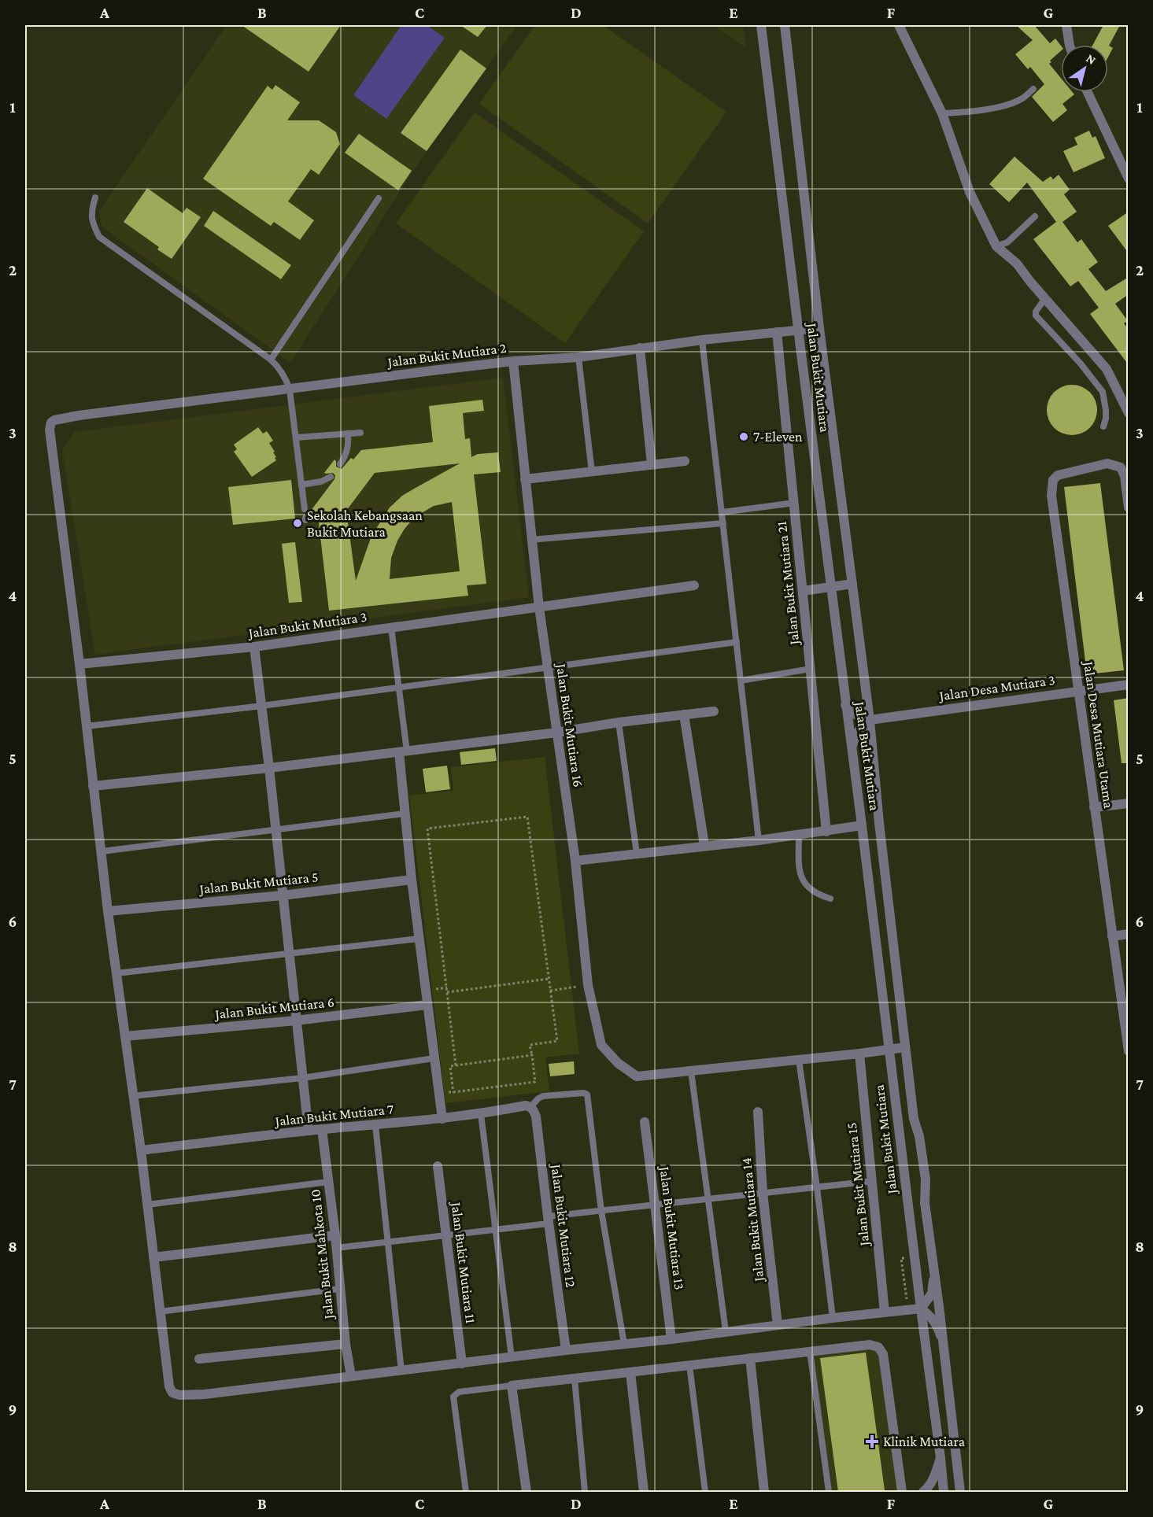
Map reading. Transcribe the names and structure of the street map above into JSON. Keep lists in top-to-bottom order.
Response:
{
  "streets": {
    "street": [
      "Jalan Bukit Mutiara 2",
      "Jalan Bukit Mutiara",
      "Jalan Bukit Mutiara 21",
      "Jalan Bukit Mutiara 3",
      "Jalan Desa Mutiara 3",
      "Jalan Bukit Mutiara 16",
      "Jalan Desa Mutiara Utama",
      "Jalan Bukit Mutiara 5",
      "Jalan Bukit Mutiara 6",
      "Jalan Bukit Mutiara 7",
      "Jalan Bukit Mutiara 15",
      "Jalan Bukit Mutiara 14",
      "Jalan Bukit Mutiara 12",
      "Jalan Bukit Mutiara 13",
      "Jalan Bukit Mahkota 10",
      "Jalan Bukit Mutiara 11"
    ]
  },
  "crossings": [
    ["Jalan Bukit Mutiara 2", "Jalan Bukit Mutiara"],
    ["Jalan Bukit Mutiara 2", "Jalan Bukit Mutiara 21"],
    ["Jalan Bukit Mutiara 2", "Jalan Bukit Mutiara 3"],
    ["Jalan Bukit Mutiara 2", "Jalan Bukit Mutiara 16"],
    ["Jalan Bukit Mutiara", "Jalan Desa Mutiara 3"],
    ["Jalan Bukit Mutiara 3", "Jalan Bukit Mutiara 16"],
    ["Jalan Desa Mutiara 3", "Jalan Desa Mutiara Utama"],
    ["Jalan Bukit Mutiara 7", "Jalan Bukit Mutiara 12"],
    ["Jalan Bukit Mutiara 7", "Jalan Bukit Mahkota 10"]
  ],
  "places": {
    "other": ["7-Eleven", "Sekolah Kebangsaan Bukit Mutiara"],
    "health": ["Klinik Mutiara"]
  },
  "north": "top right",
  "grid": {
    "columns": [
      "A",
      "B",
      "C",
      "D",
      "E",
      "F",
      "G"
    ],
    "rows": [
      "1",
      "2",
      "3",
      "4",
      "5",
      "6",
      "7",
      "8",
      "9"
    ]
  }
}
